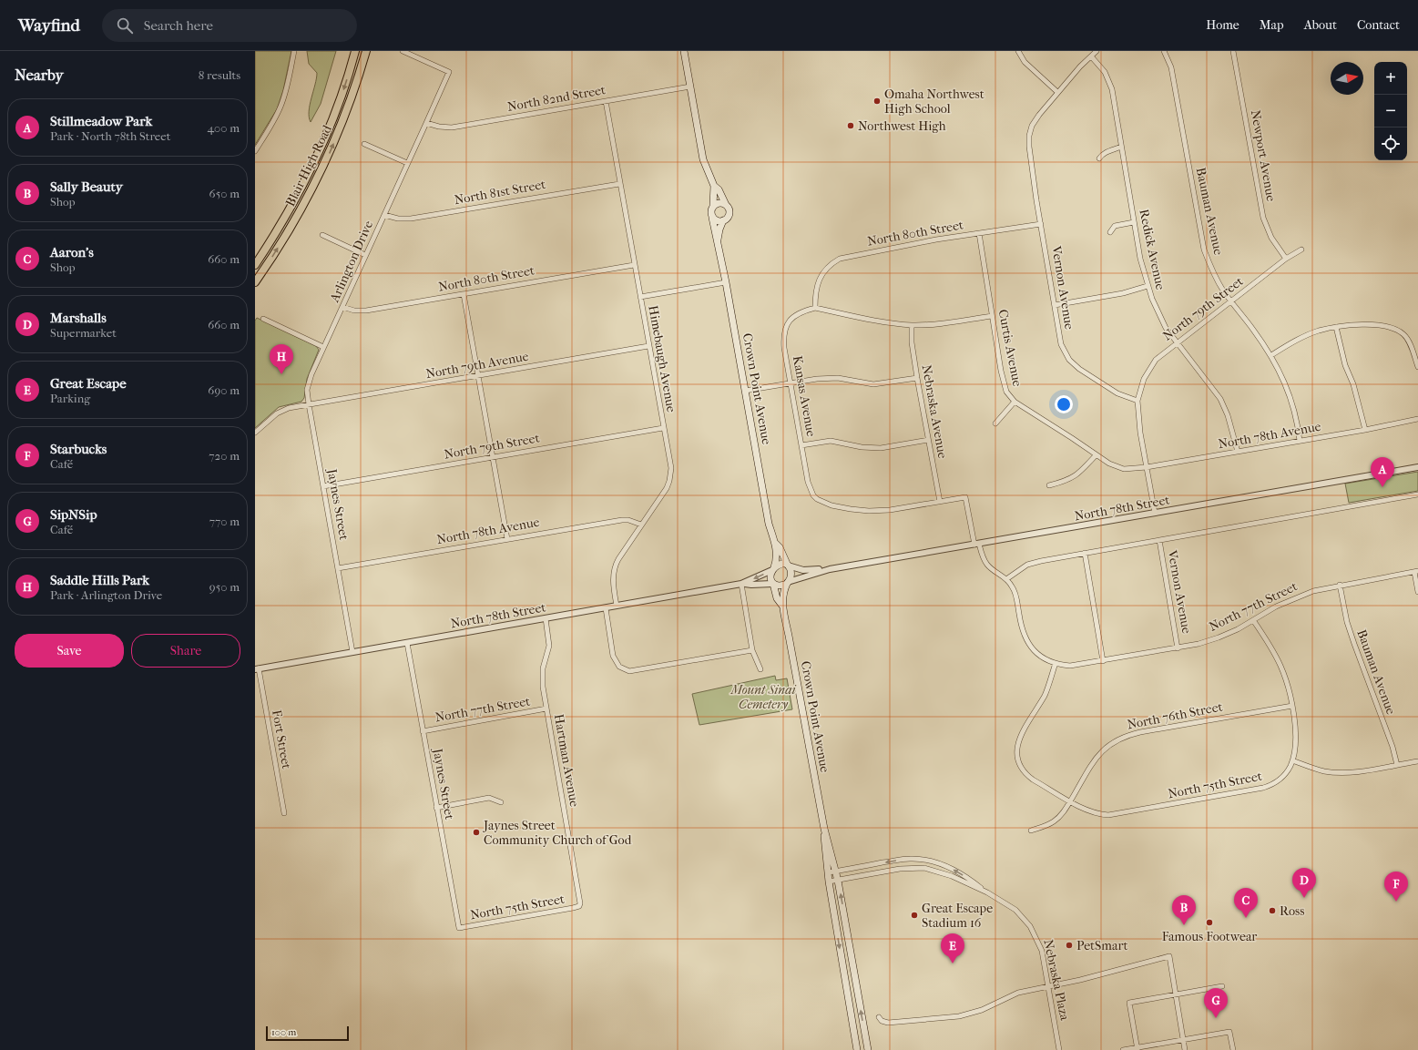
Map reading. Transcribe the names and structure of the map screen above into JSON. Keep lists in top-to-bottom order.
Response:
{
  "streets": {
    "main road": ["Blair High Road", "Crown Point Avenue"],
    "street": [
      "North 82nd Street",
      "Newport Avenue",
      "North 81st Street",
      "Bauman Avenue",
      "North 80th Street",
      "Redick Avenue",
      "Arlington Drive",
      "Vernon Avenue",
      "North 79th Street",
      "Curtis Avenue",
      "Himebaugh Avenue",
      "North 79th Avenue",
      "Kansas Avenue",
      "Nebraska Avenue",
      "North 78th Avenue",
      "Jaynes Street",
      "North 78th Street",
      "North 77th Street",
      "North 76th Street",
      "Fort Street",
      "Hartman Avenue",
      "North 75th Street",
      "Nebraska Plaza"
    ]
  },
  "crossings": [
    ["North 82nd Street", "Arlington Drive"],
    ["North 82nd Street", "Himebaugh Avenue"],
    ["Newport Avenue", "North 79th Street"],
    ["North 81st Street", "Arlington Drive"],
    ["North 81st Street", "Himebaugh Avenue"],
    ["Bauman Avenue", "North 79th Street"],
    ["Bauman Avenue", "North 78th Avenue"],
    ["Bauman Avenue", "North 77th Street"],
    ["North 80th Street", "Arlington Drive"],
    ["North 80th Street", "Vernon Avenue"],
    ["North 80th Street", "Curtis Avenue"],
    ["North 80th Street", "Himebaugh Avenue"],
    ["North 80th Street", "Kansas Avenue"],
    ["Redick Avenue", "North 79th Street"],
    ["Redick Avenue", "North 78th Avenue"],
    ["Arlington Drive", "North 79th Avenue"],
    ["Arlington Drive", "Jaynes Street"],
    ["Vernon Avenue", "North 79th Street"],
    ["Vernon Avenue", "North 77th Street"],
    ["North 79th Street", "Himebaugh Avenue"],
    ["North 79th Street", "Jaynes Street"],
    ["Curtis Avenue", "North 78th Avenue"],
    ["Himebaugh Avenue", "North 79th Avenue"],
    ["Himebaugh Avenue", "North 78th Avenue"],
    ["Himebaugh Avenue", "North 78th Street"],
    ["North 79th Avenue", "Jaynes Street"],
    ["Kansas Avenue", "Nebraska Avenue"],
    ["North 78th Avenue", "Jaynes Street"],
    ["Jaynes Street", "North 78th Street"],
    ["Jaynes Street", "North 77th Street"],
    ["Jaynes Street", "North 75th Street"],
    ["North 78th Street", "Fort Street"],
    ["North 78th Street", "Hartman Avenue"],
    ["North 77th Street", "Hartman Avenue"],
    ["North 76th Street", "North 75th Street"],
    ["Hartman Avenue", "North 75th Street"]
  ],
  "parks": ["Mount Sinai Cemetery"],
  "places": [
    "Omaha Northwest High School",
    "Northwest High",
    "Jaynes Street Community Church of God",
    "Ross",
    "Great Escape Stadium 16",
    "Famous Footwear",
    "PetSmart"
  ],
  "scale_bar": "100 m",
  "north": "right",
  "page": {
    "header": "Wayfind",
    "search": "Search here",
    "nav": [
      "Home",
      "Map",
      "About",
      "Contact"
    ],
    "heading": ["Nearby", "8 results"],
    "map_buttons": ["+", "−"],
    "list": [
      {
        "mark": "A",
        "name": "Stillmeadow Park",
        "note": "Park · North 78th Street",
        "value": "400 m"
      },
      {
        "mark": "B",
        "name": "Sally Beauty",
        "note": "Shop",
        "value": "650 m"
      },
      {
        "mark": "C",
        "name": "Aaron's",
        "note": "Shop",
        "value": "660 m"
      },
      {
        "mark": "D",
        "name": "Marshalls",
        "note": "Supermarket",
        "value": "660 m"
      },
      {
        "mark": "E",
        "name": "Great Escape",
        "note": "Parking",
        "value": "690 m"
      },
      {
        "mark": "F",
        "name": "Starbucks",
        "note": "Café",
        "value": "720 m"
      },
      {
        "mark": "G",
        "name": "SipNSip",
        "note": "Café",
        "value": "770 m"
      },
      {
        "mark": "H",
        "name": "Saddle Hills Park",
        "note": "Park · Arlington Drive",
        "value": "950 m"
      }
    ],
    "pins": [
      "H",
      "A",
      "D",
      "F",
      "C",
      "B",
      "E",
      "G"
    ],
    "buttons": ["Save", "Share"],
    "scale": "100 m"
  }
}
